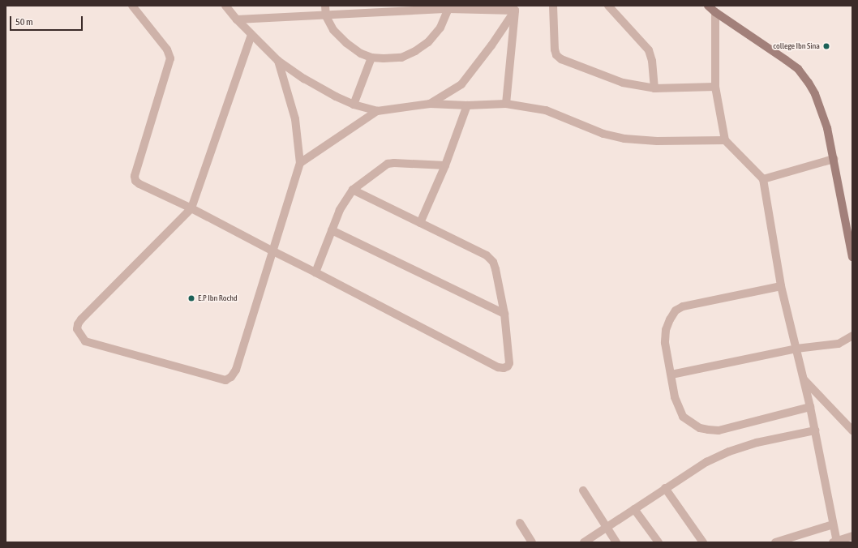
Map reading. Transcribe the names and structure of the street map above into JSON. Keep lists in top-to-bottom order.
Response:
{
  "places": ["college Ibn Sina", "E.P Ibn Rochd"],
  "scale_bar": "50 m"
}
